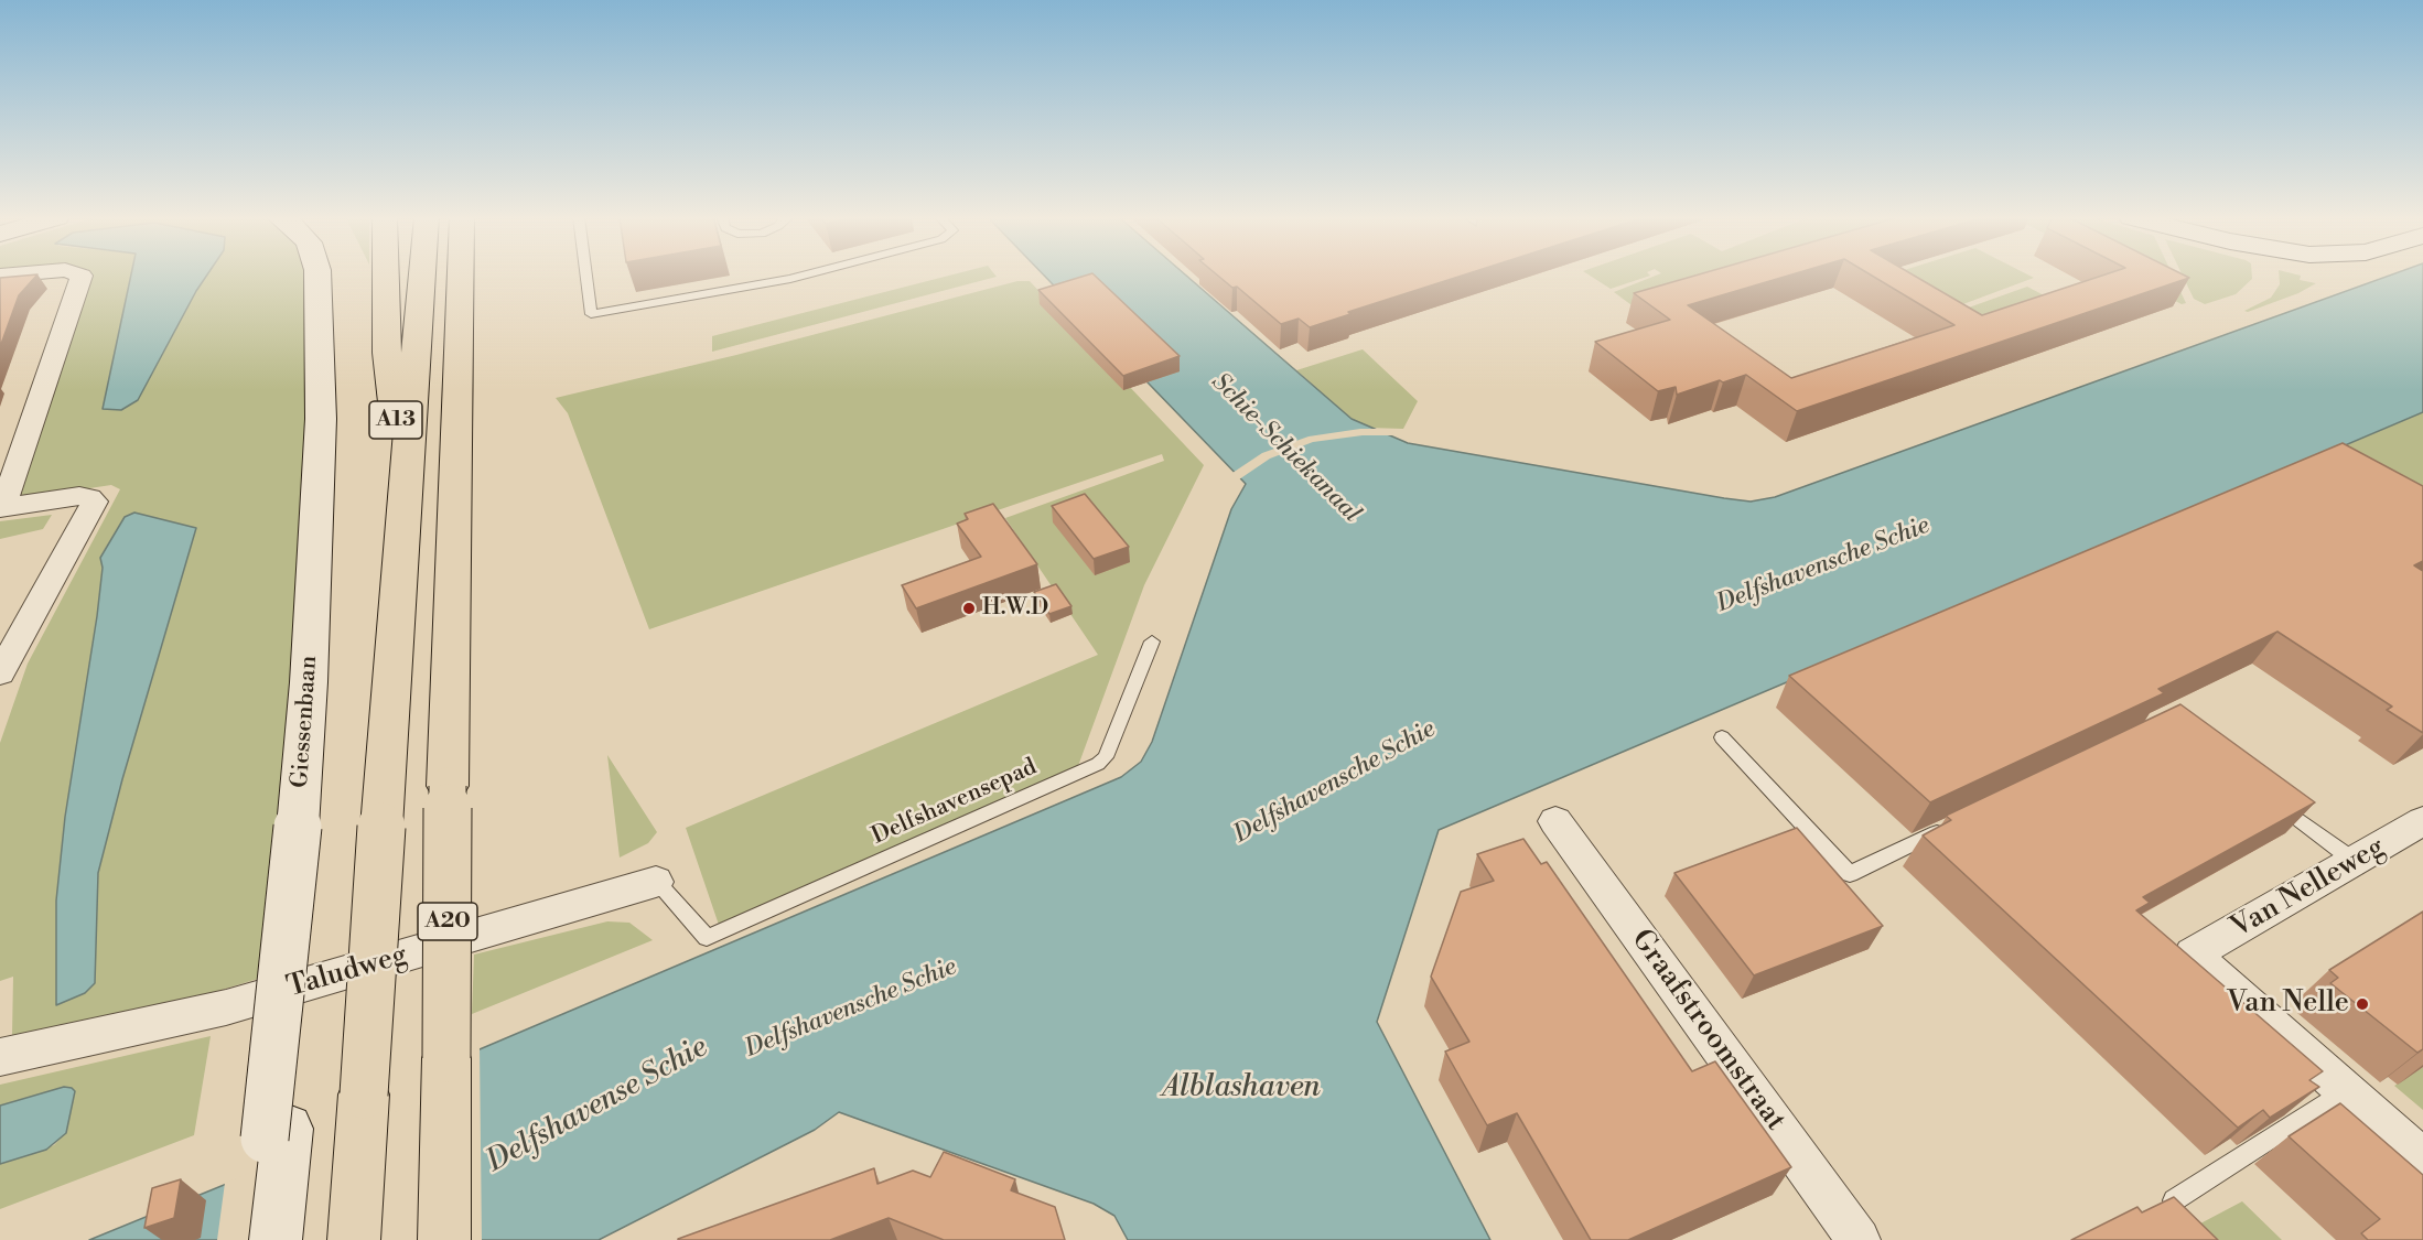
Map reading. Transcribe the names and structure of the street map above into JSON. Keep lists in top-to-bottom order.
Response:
{
  "streets": {
    "highway": ["A13", "A20"],
    "street": [
      "Giessenbaan",
      "Van Nelleweg",
      "Taludweg",
      "Graafstroomstraat"
    ],
    "lane": ["Delfshavensepad"]
  },
  "crossings": [
    ["Delfshavensepad", "Taludweg"]
  ],
  "water": [
    "Schie-Schiekanaal",
    "Delfshavensche Schie",
    "Alblashaven",
    "Delfshavense Schie"
  ],
  "places": ["H.W.D", "Van Nelle"]
}
